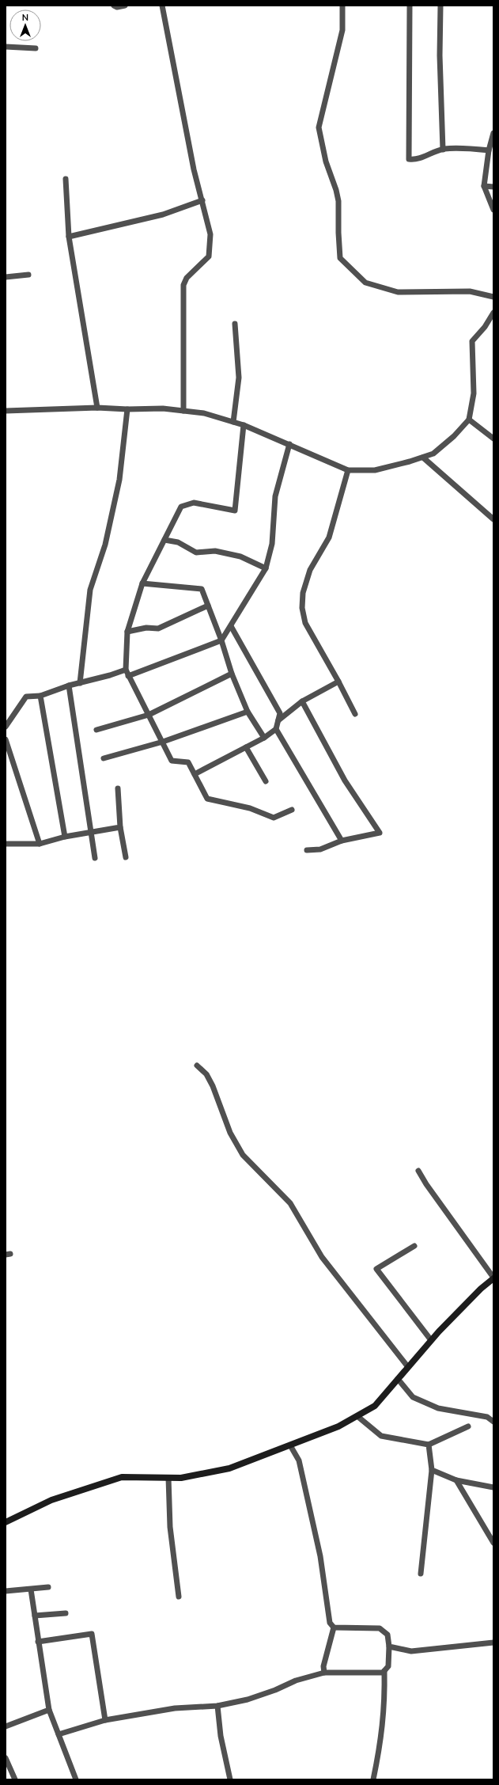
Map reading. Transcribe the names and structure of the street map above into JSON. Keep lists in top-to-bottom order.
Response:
{
  "north": "top"
}
